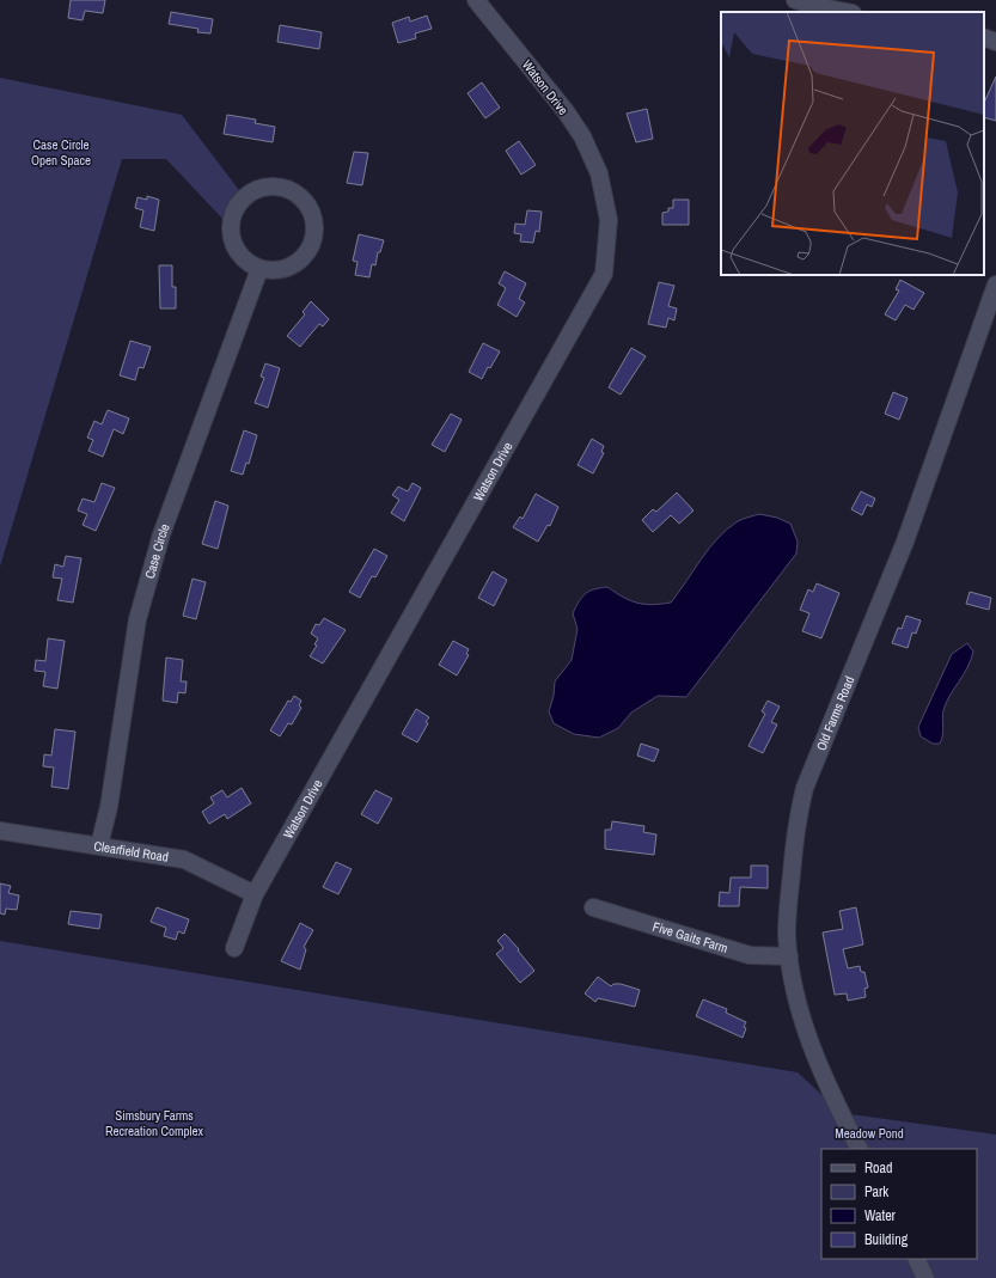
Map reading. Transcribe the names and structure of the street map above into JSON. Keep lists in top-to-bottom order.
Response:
{
  "streets": {
    "street": [
      "Watson Drive",
      "Case Circle",
      "Old Farms Road",
      "Clearfield Road",
      "Five Gaits Farm"
    ]
  },
  "crossings": [
    ["Watson Drive", "Clearfield Road"],
    ["Case Circle", "Clearfield Road"],
    ["Old Farms Road", "Five Gaits Farm"]
  ],
  "parks": ["Case Circle Open Space", "Simsbury Farms Recreation Complex", "Meadow Pond"],
  "legend": [
    "Road",
    "Park",
    "Water",
    "Building"
  ]
}
